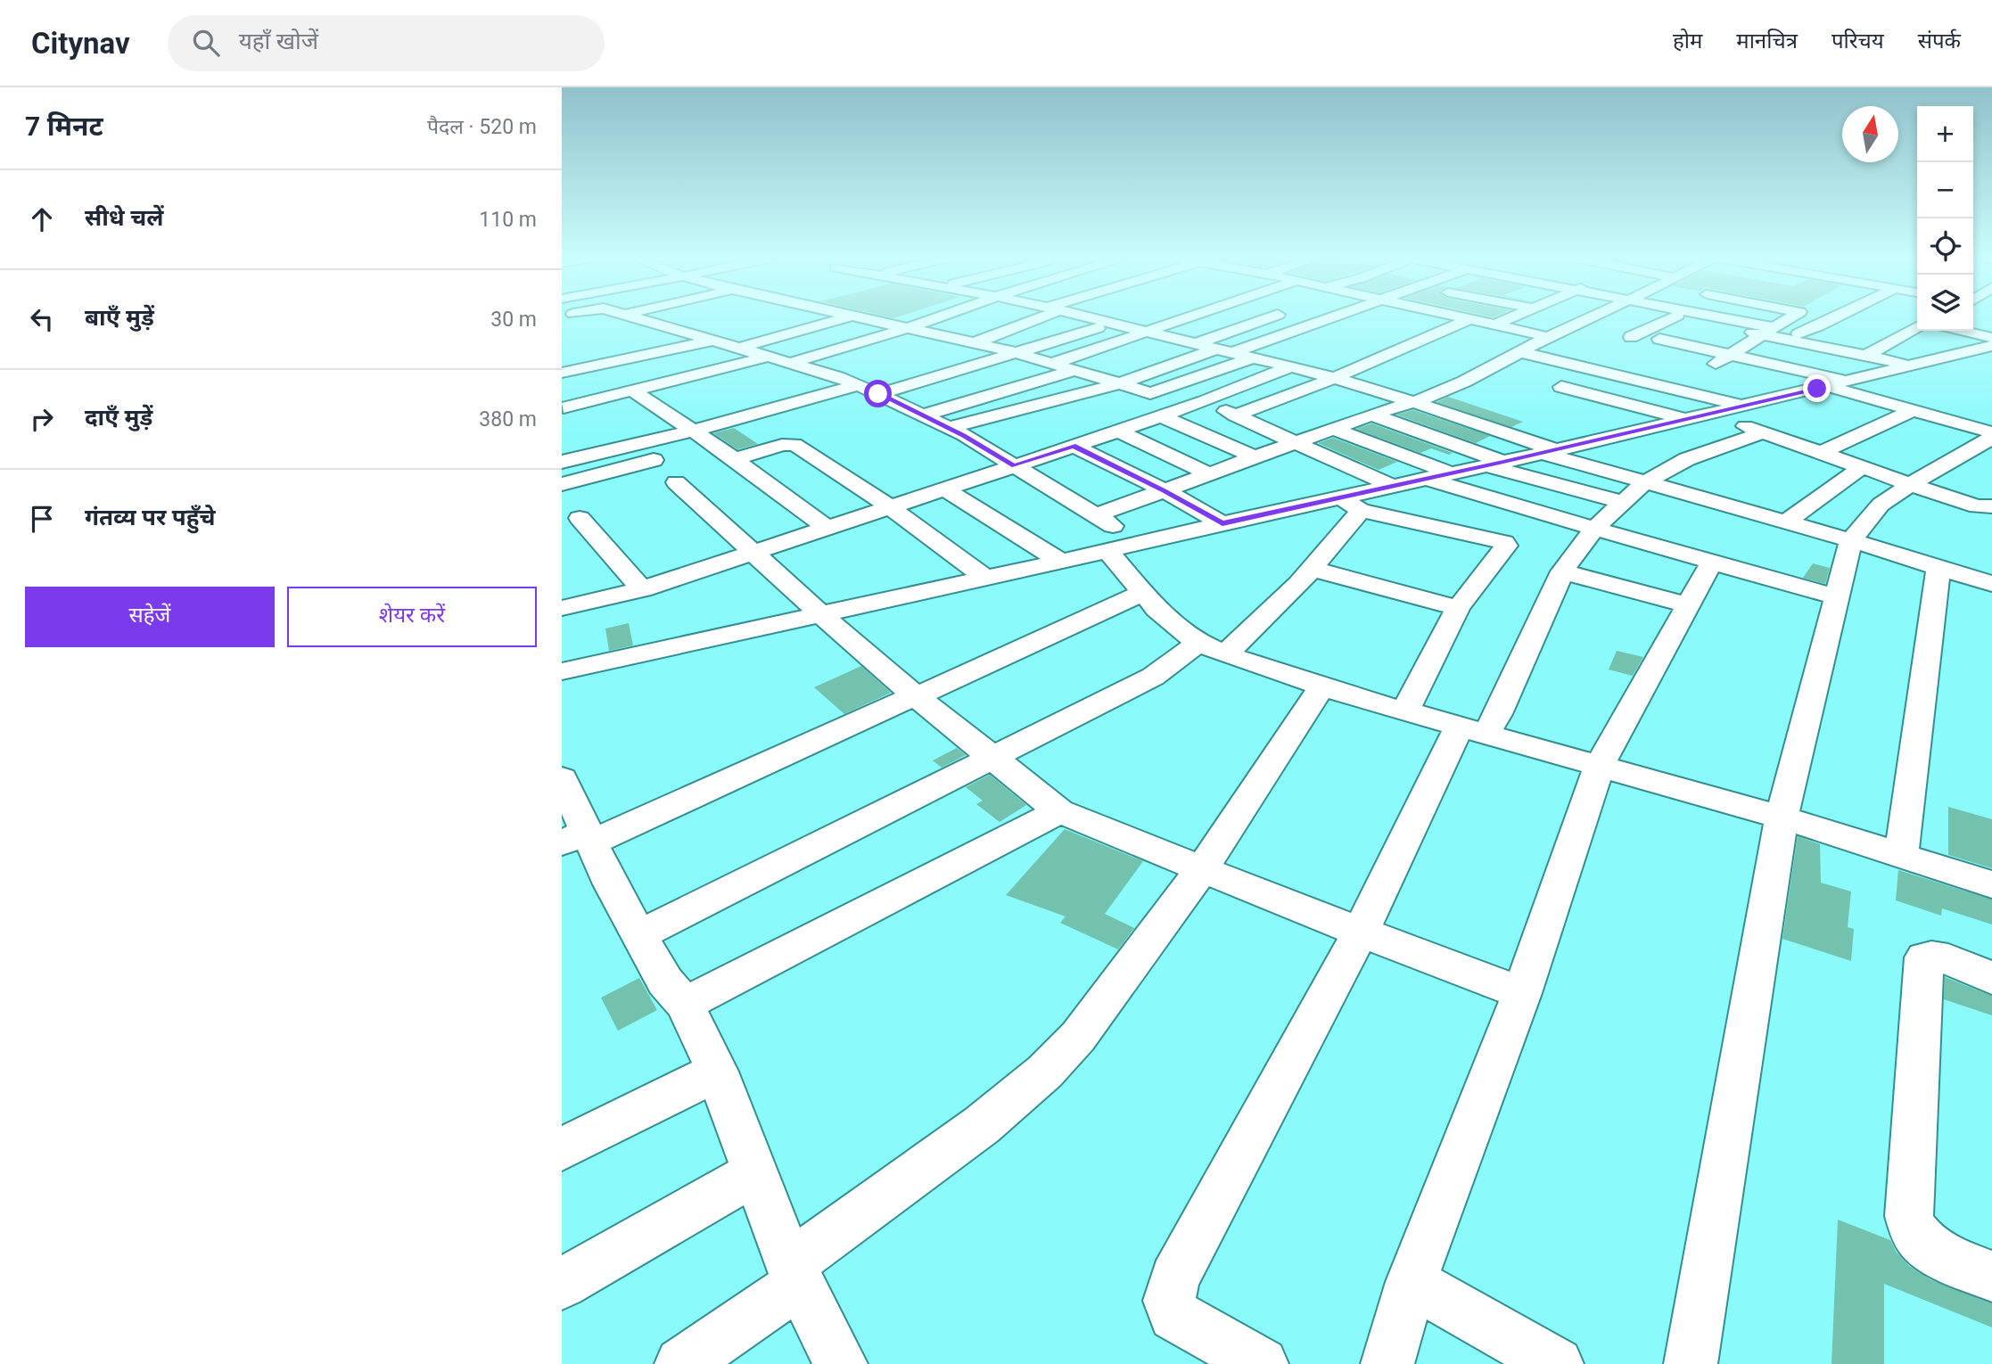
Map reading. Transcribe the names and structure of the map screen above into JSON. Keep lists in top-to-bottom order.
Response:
{
  "north": "top",
  "page": {
    "header": "Citynav",
    "search": "यहाँ खोजें",
    "nav": [
      "होम",
      "मानचित्र",
      "परिचय",
      "संपर्क"
    ],
    "heading": ["7 मिनट", "पैदल · 520 m"],
    "map_buttons": ["+", "−"],
    "list": [
      ["सीधे चलें", "110 m"],
      ["बाएँ मुड़ें", "30 m"],
      ["दाएँ मुड़ें", "380 m"],
      "गंतव्य पर पहुँचे"
    ],
    "buttons": ["सहेजें", "शेयर करें"]
  }
}
